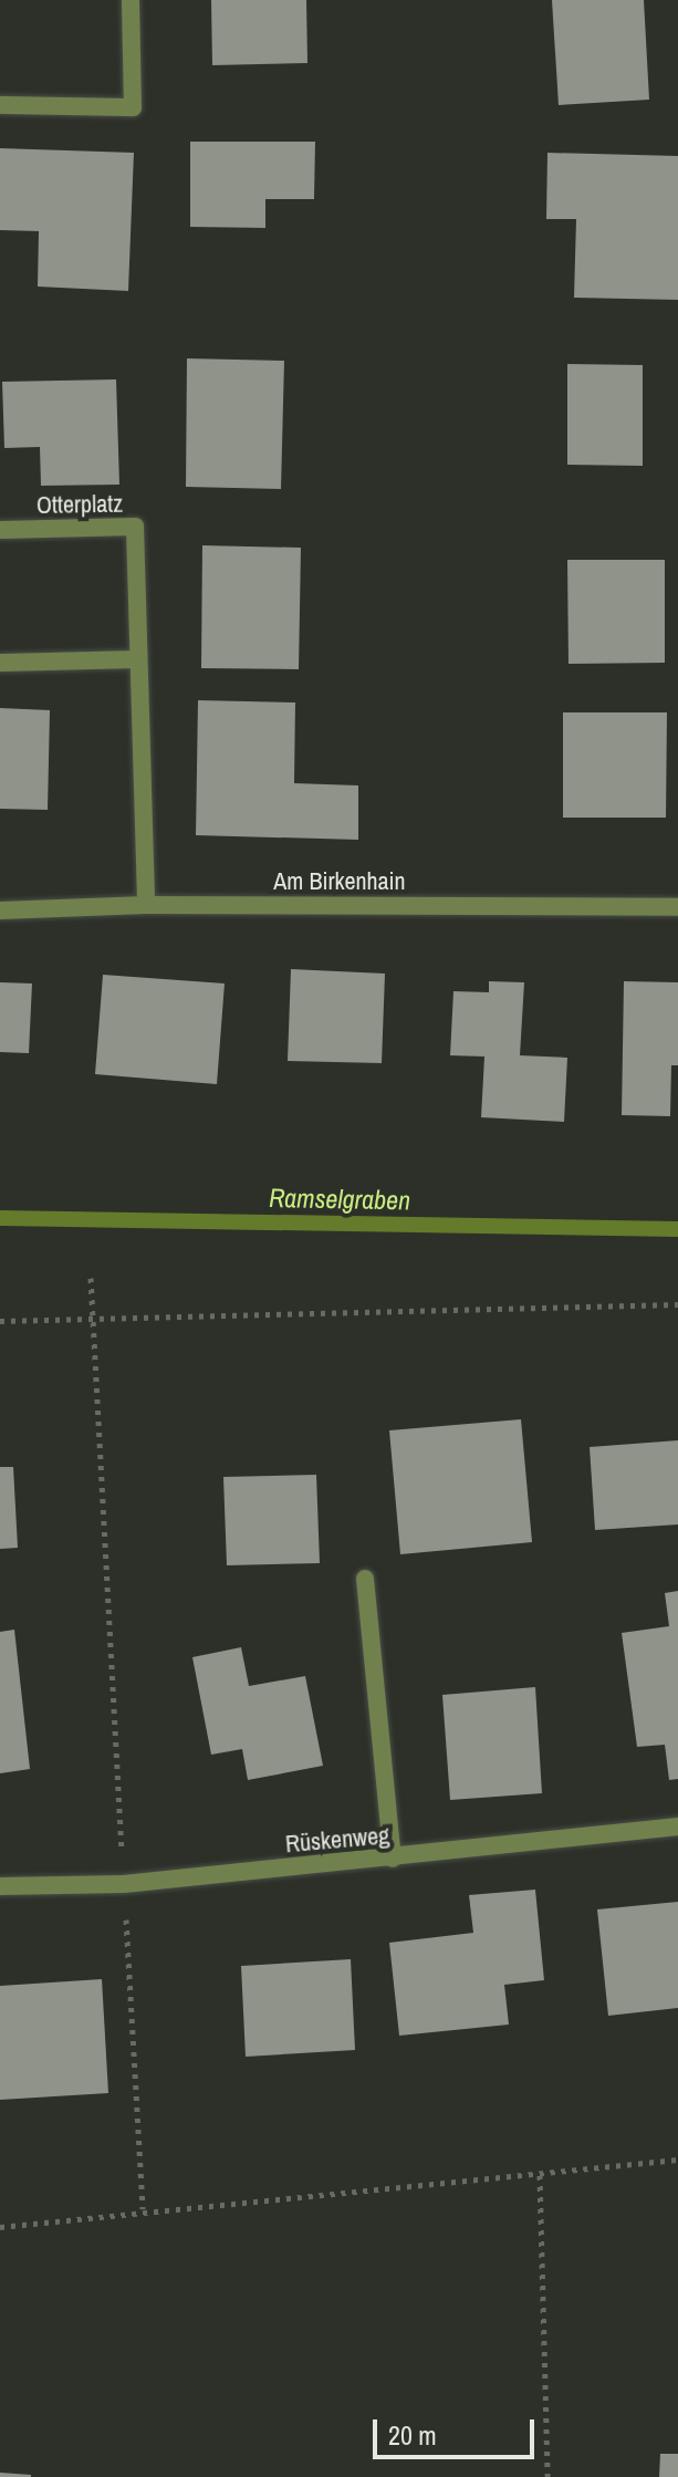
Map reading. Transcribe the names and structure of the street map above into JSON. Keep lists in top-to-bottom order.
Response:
{
  "streets": {
    "street": ["Otterplatz", "Am Birkenhain", "Rüskenweg"]
  },
  "crossings": [
    ["Otterplatz", "Am Birkenhain"]
  ],
  "water": ["Ramselgraben"],
  "scale_bar": "20 m"
}
